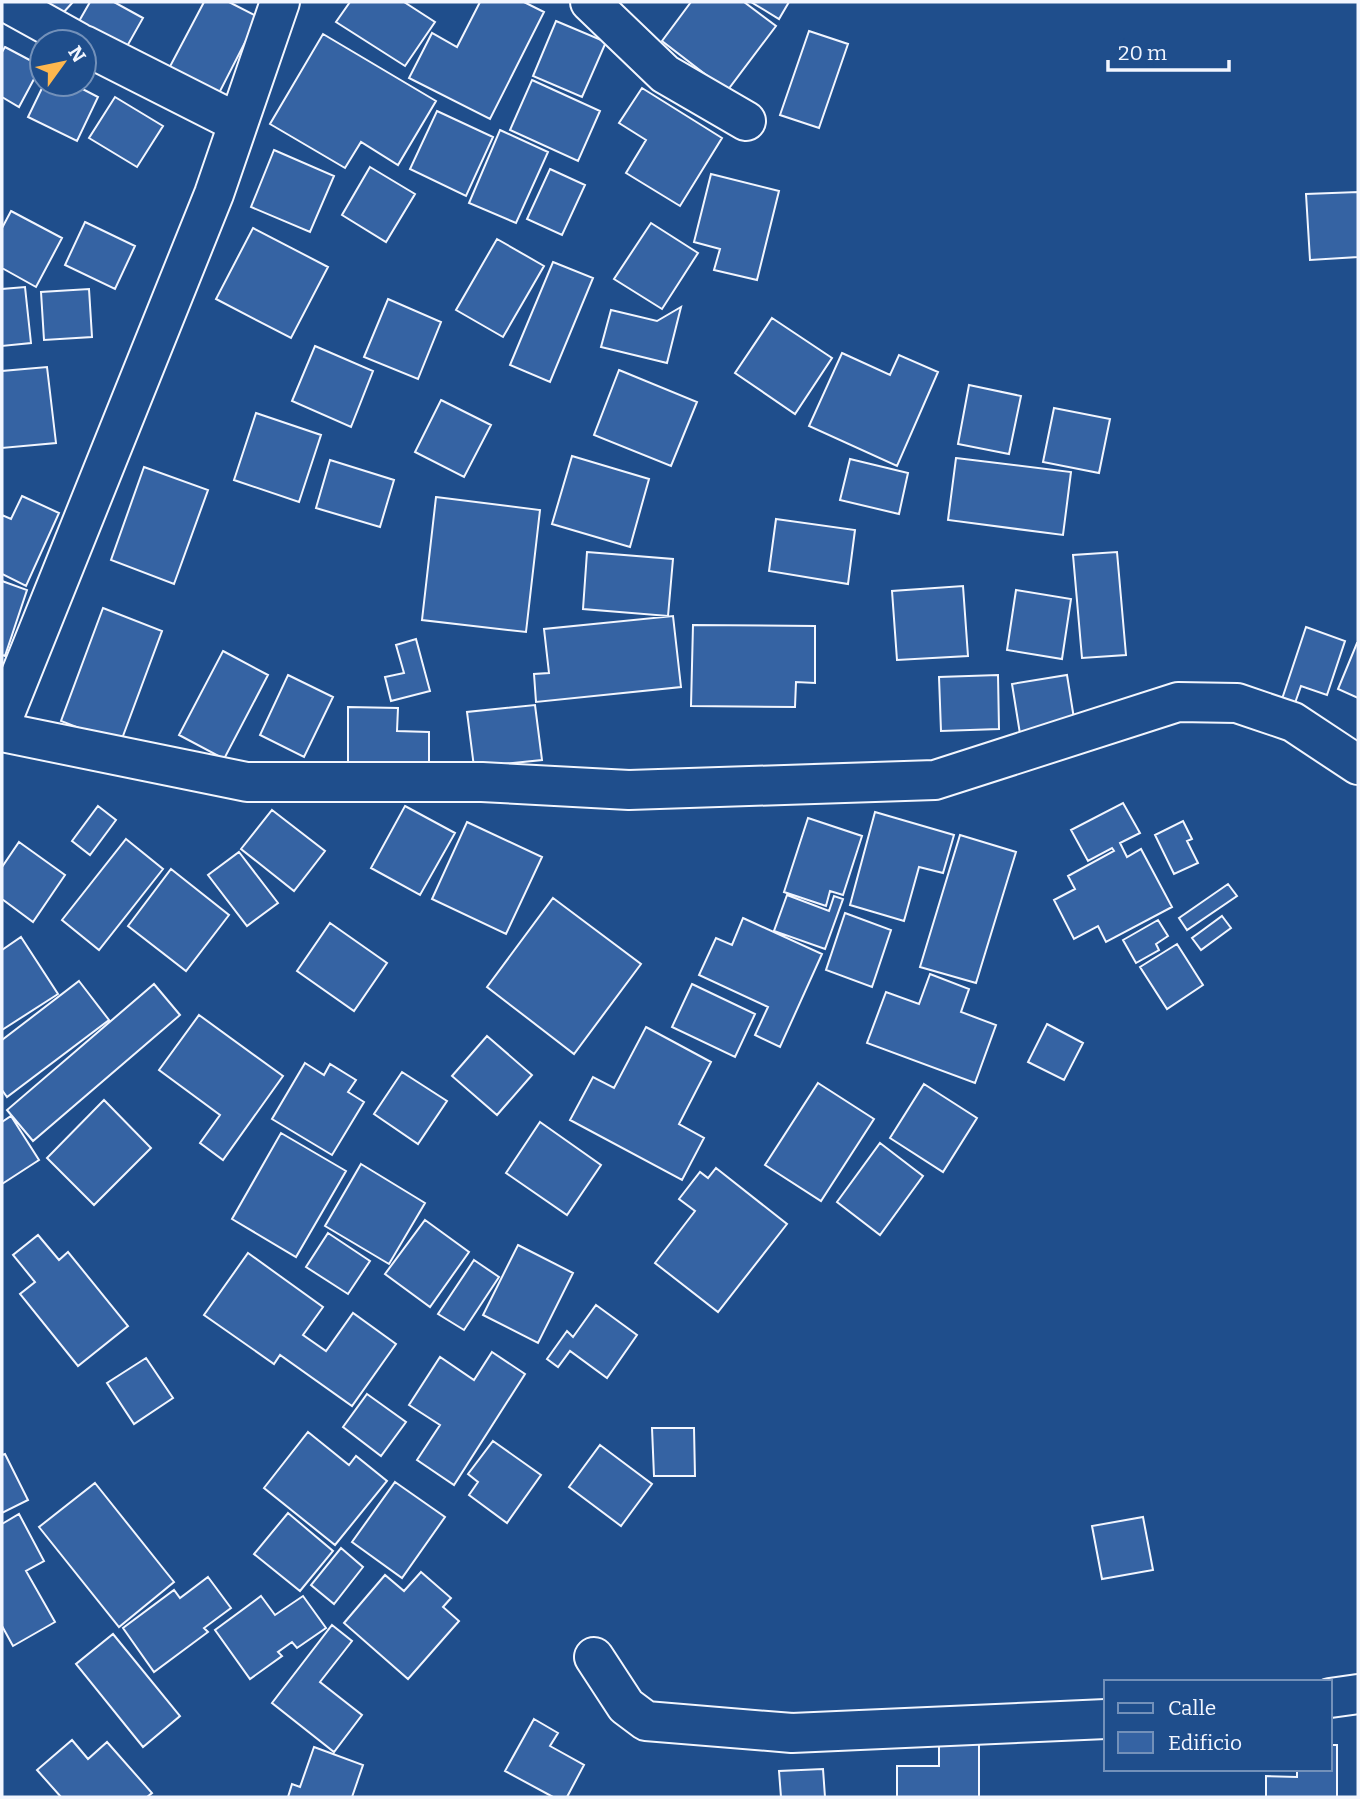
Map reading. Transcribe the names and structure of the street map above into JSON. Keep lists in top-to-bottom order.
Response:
{
  "legend": ["Calle", "Edificio"],
  "scale_bar": "20 m",
  "north": "top right"
}
